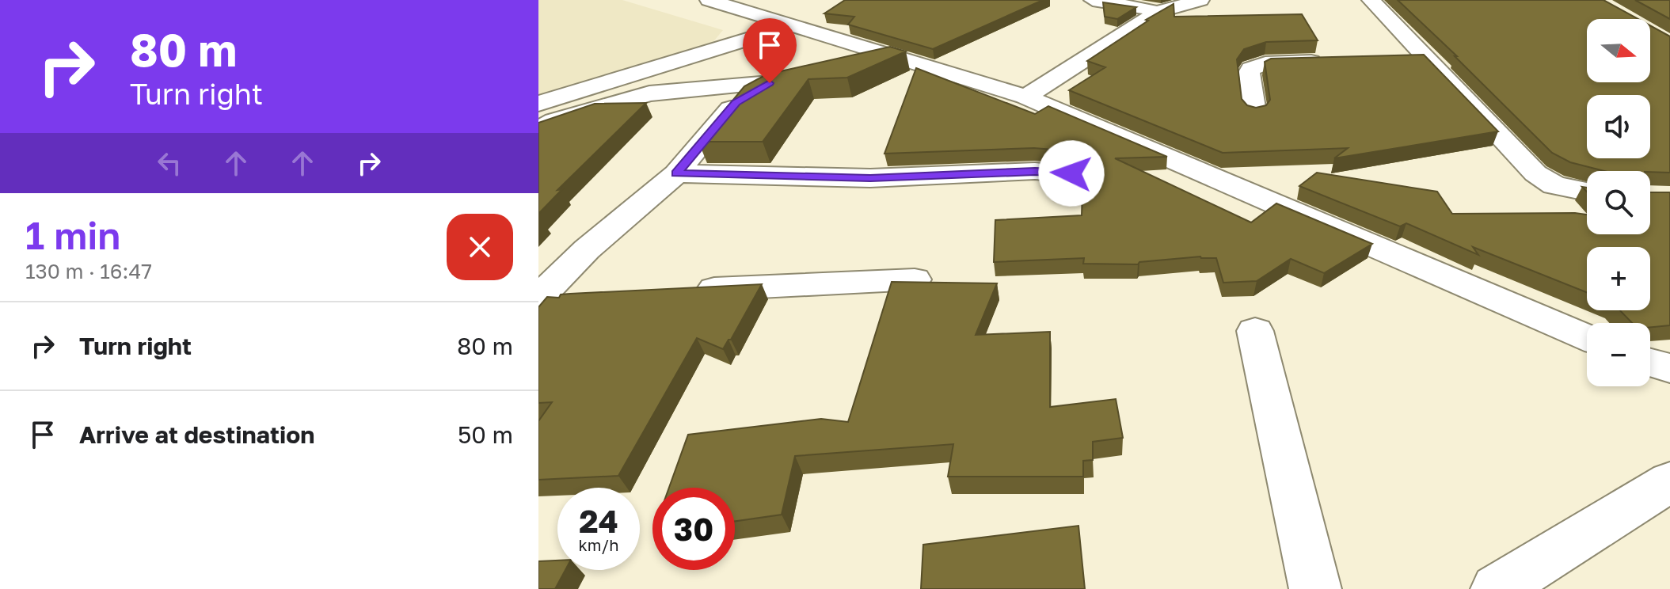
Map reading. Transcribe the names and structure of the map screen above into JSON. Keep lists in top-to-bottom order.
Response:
{
  "north": "right",
  "page": {
    "turn": ["80 m", "Turn right"],
    "map_buttons": ["+", "−"],
    "heading": ["1 min", "130 m · 16:47"],
    "list": [
      {
        "name": "Turn right",
        "value": "80 m"
      },
      {
        "name": "Arrive at destination",
        "value": "50 m"
      }
    ],
    "speed": "24 km/h",
    "limit": "30"
  }
}
